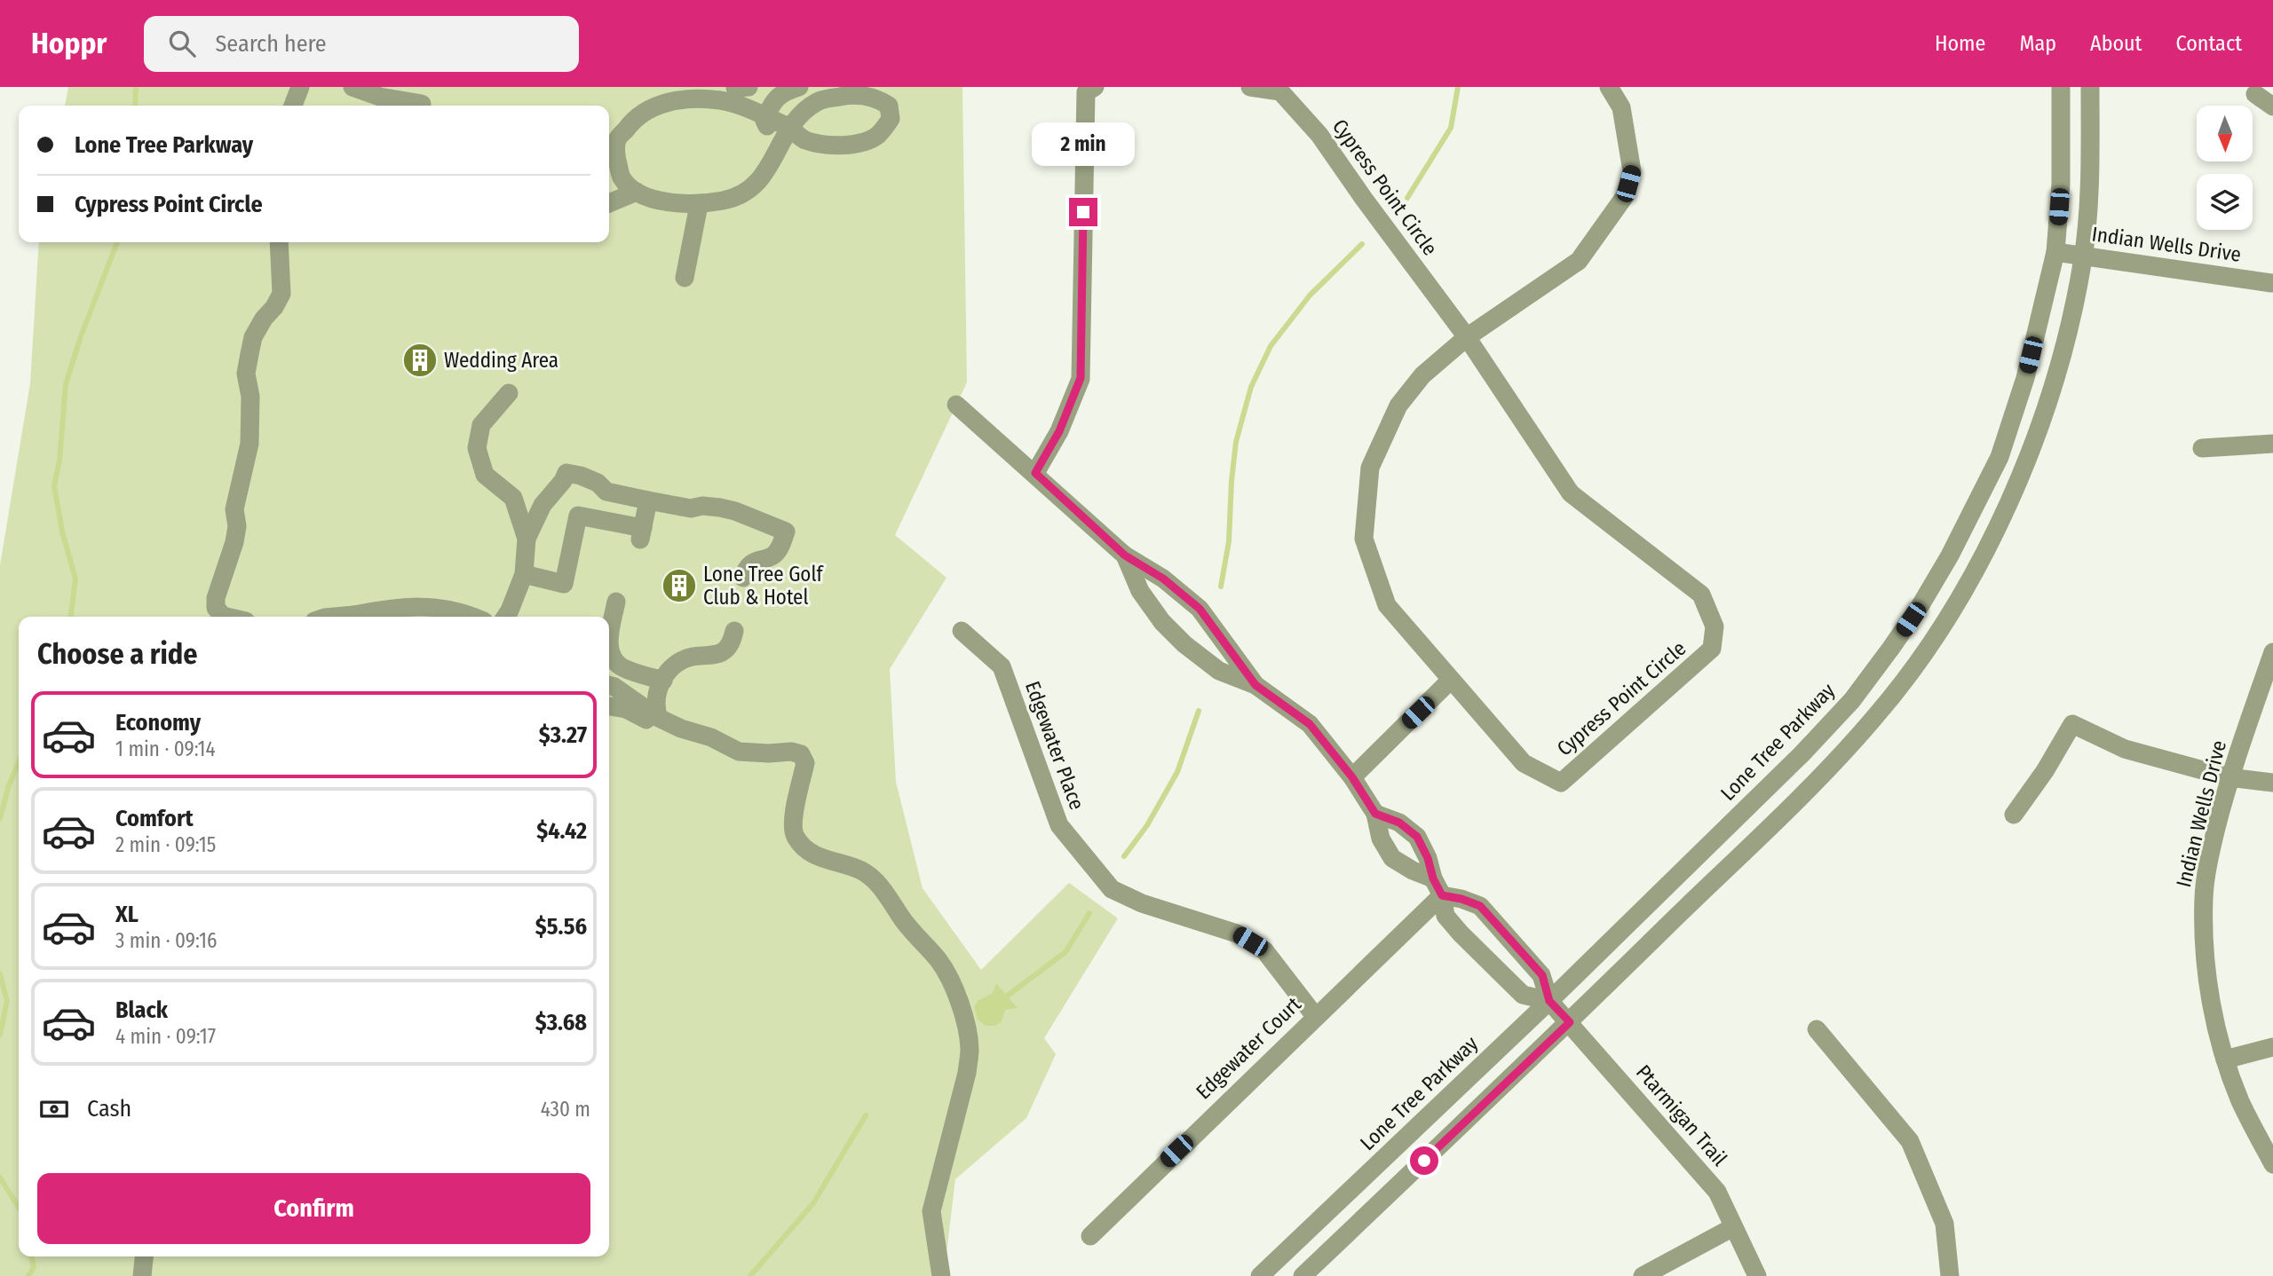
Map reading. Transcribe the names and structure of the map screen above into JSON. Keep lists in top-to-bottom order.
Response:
{
  "streets": {
    "street": [
      "Cypress Point Circle",
      "Indian Wells Drive",
      "Lone Tree Parkway",
      "Edgewater Place",
      "Edgewater Court",
      "Ptarmigan Trail"
    ]
  },
  "crossings": [
    ["Indian Wells Drive", "Lone Tree Parkway"],
    ["Lone Tree Parkway", "Ptarmigan Trail"],
    ["Edgewater Place", "Edgewater Court"]
  ],
  "places": {
    "building": ["Wedding Area", "Lone Tree Golf Club & Hotel"]
  },
  "north": "bottom",
  "page": {
    "header": "Hoppr",
    "search": "Search here",
    "nav": [
      "Home",
      "Map",
      "About",
      "Contact"
    ],
    "banner": ["Lone Tree Parkway", "Cypress Point Circle"],
    "bubble": "2 min",
    "heading": "Choose a ride",
    "list": [
      {
        "name": "Economy",
        "note": "1 min · 09:14",
        "value": "$3.27"
      },
      {
        "name": "Comfort",
        "note": "2 min · 09:15",
        "value": "$4.42"
      },
      {
        "name": "XL",
        "note": "3 min · 09:16",
        "value": "$5.56"
      },
      {
        "name": "Black",
        "note": "4 min · 09:17",
        "value": "$3.68"
      }
    ],
    "pay": ["Cash", "430 m"],
    "buttons": "Confirm"
  }
}
